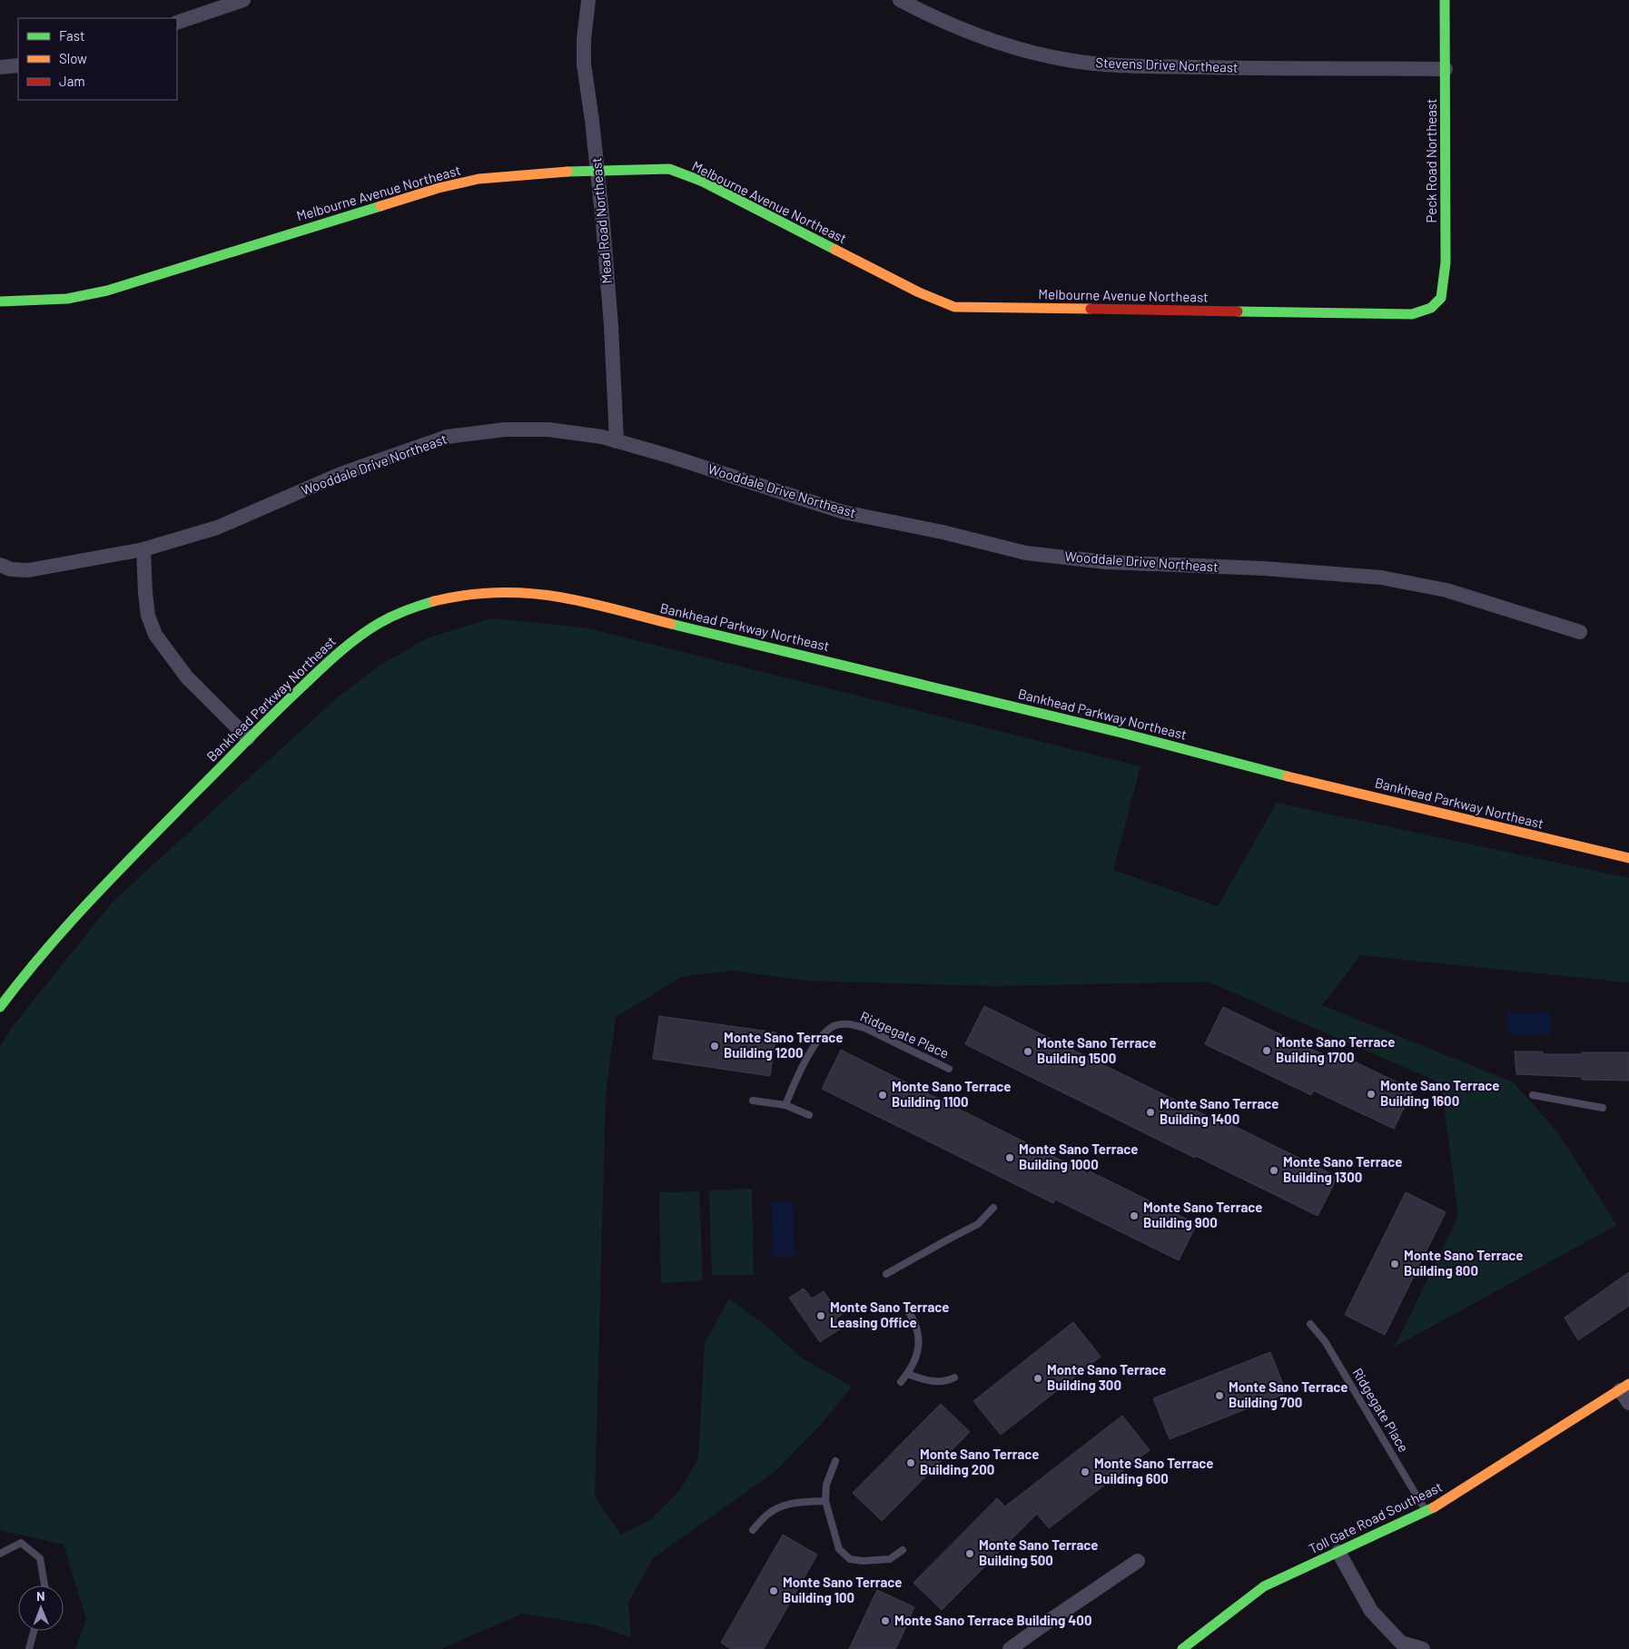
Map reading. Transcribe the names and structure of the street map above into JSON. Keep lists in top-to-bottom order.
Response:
{
  "streets": {
    "street": [
      "Stevens Drive Northeast",
      "Peck Road Northeast",
      "Melbourne Avenue Northeast",
      "Mead Road Northeast",
      "Wooddale Drive Northeast",
      "Bankhead Parkway Northeast",
      "Toll Gate Road Southeast"
    ],
    "lane": ["Ridgegate Place"]
  },
  "crossings": [
    ["Stevens Drive Northeast", "Peck Road Northeast"],
    ["Peck Road Northeast", "Melbourne Avenue Northeast"],
    ["Melbourne Avenue Northeast", "Mead Road Northeast"],
    ["Mead Road Northeast", "Wooddale Drive Northeast"],
    ["Ridgegate Place", "Toll Gate Road Southeast"]
  ],
  "places": [
    "Monte Sano Terrace Building 1200",
    "Monte Sano Terrace Building 1700",
    "Monte Sano Terrace Building 1500",
    "Monte Sano Terrace Building 1600",
    "Monte Sano Terrace Building 1100",
    "Monte Sano Terrace Building 1400",
    "Monte Sano Terrace Building 1000",
    "Monte Sano Terrace Building 1300",
    "Monte Sano Terrace Building 900",
    "Monte Sano Terrace Building 800",
    "Monte Sano Terrace Leasing Office",
    "Monte Sano Terrace Building 300",
    "Monte Sano Terrace Building 700",
    "Monte Sano Terrace Building 200",
    "Monte Sano Terrace Building 600",
    "Monte Sano Terrace Building 500",
    "Monte Sano Terrace Building 100",
    "Monte Sano Terrace Building 400"
  ],
  "legend": ["Fast", "Slow", "Jam"],
  "north": "top"
}
